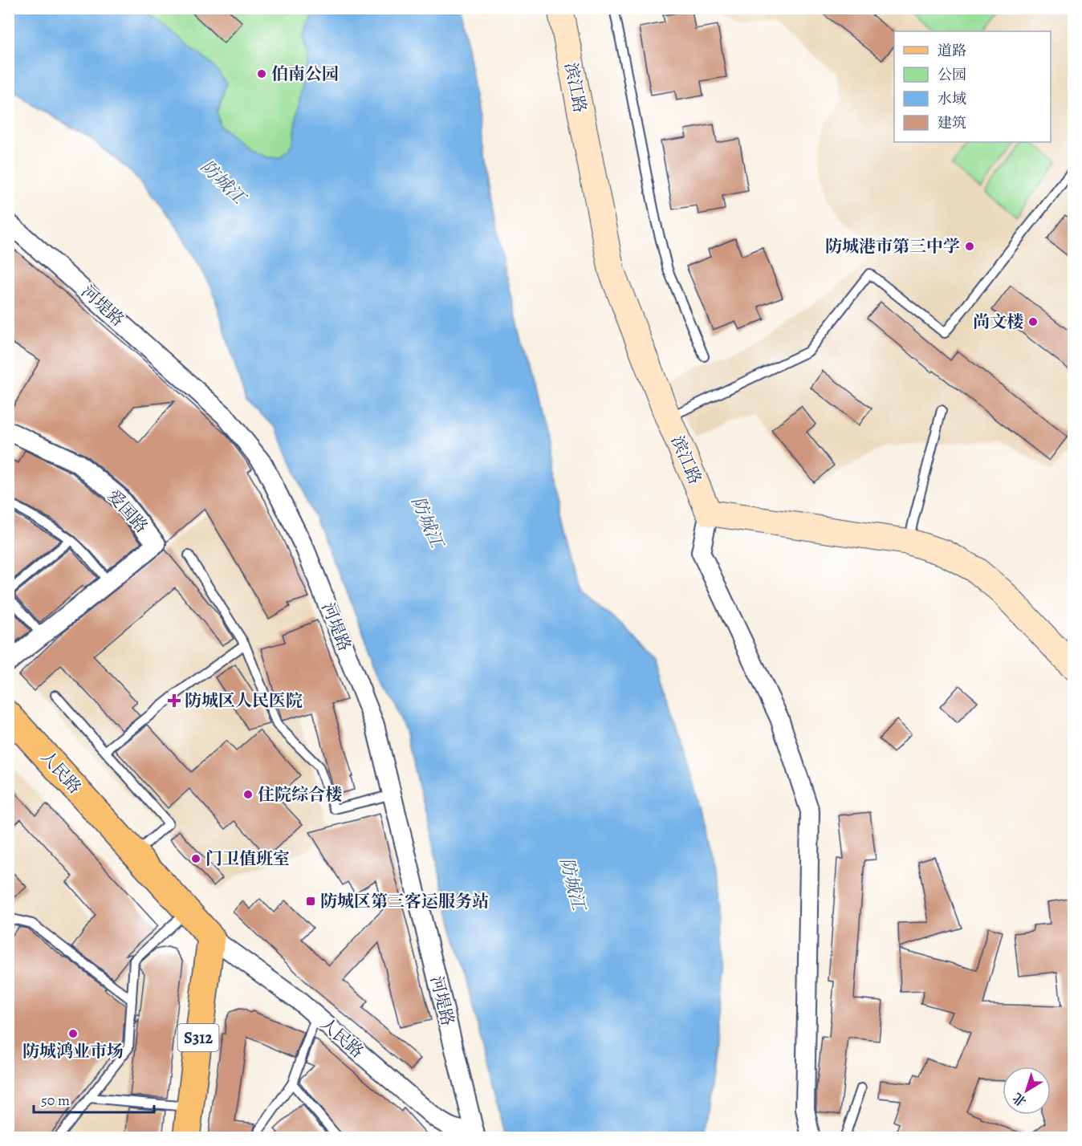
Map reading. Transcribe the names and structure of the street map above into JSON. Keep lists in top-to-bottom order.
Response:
{
  "streets": {
    "main road": ["人民路", "S312"],
    "street": ["滨江路", "河堤路", "爱国路"]
  },
  "crossings": [
    ["河堤路", "人民路"],
    ["人民路", "S312"]
  ],
  "water": ["防城江"],
  "places": {
    "other": [
      "伯南公园",
      "防城港市第三中学",
      "尚文楼",
      "住院综合楼",
      "门卫值班室",
      "防城鸿业市场"
    ],
    "health": ["防城区人民医院"],
    "transit": ["防城区第三客运服务站"]
  },
  "legend": [
    "道路",
    "公园",
    "水域",
    "建筑"
  ],
  "scale_bar": "50 m",
  "north": "bottom left"
}
